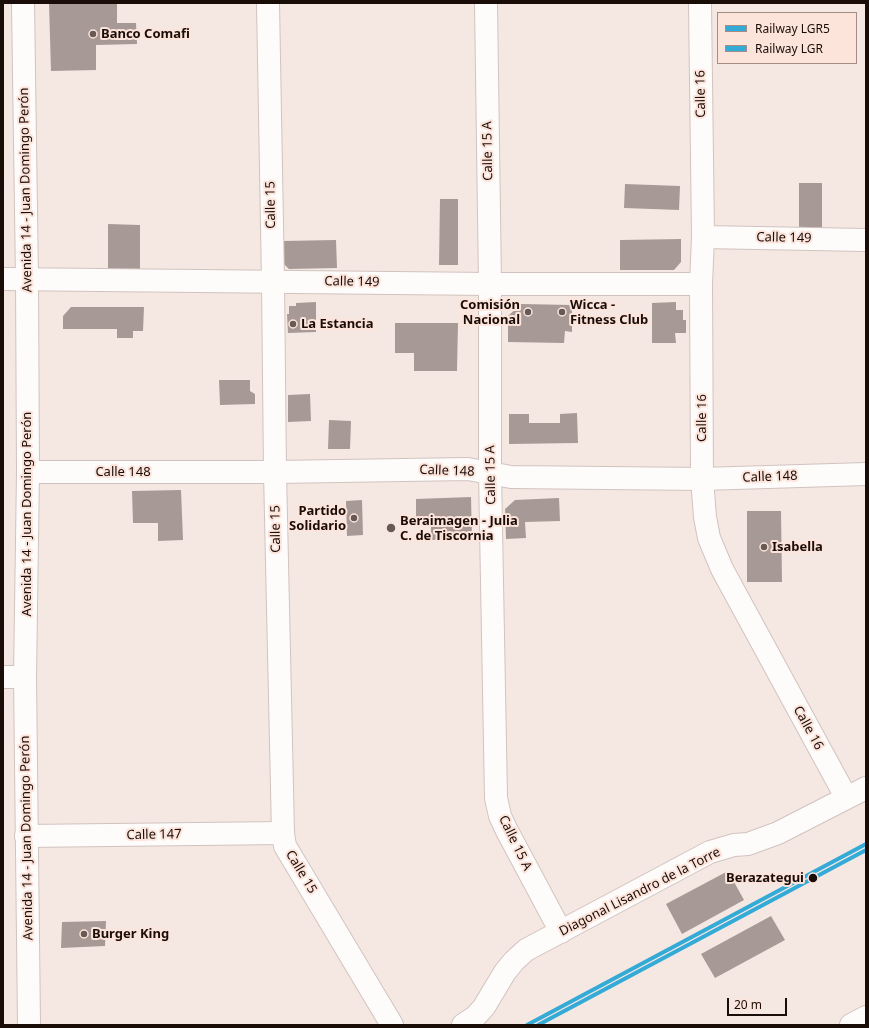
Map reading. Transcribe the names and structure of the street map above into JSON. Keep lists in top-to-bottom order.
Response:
{
  "streets": {
    "street": [
      "Calle 16",
      "Calle 15 A",
      "Avenida 14 - Juan Domingo Perón",
      "Calle 15",
      "Calle 149",
      "Calle 148",
      "Calle 147",
      "Diagonal Lisandro de la Torre"
    ]
  },
  "crossings": [
    ["Calle 16", "Calle 149"],
    ["Calle 16", "Calle 148"],
    ["Calle 16", "Diagonal Lisandro de la Torre"],
    ["Calle 15 A", "Calle 149"],
    ["Calle 15 A", "Calle 148"],
    ["Calle 15 A", "Diagonal Lisandro de la Torre"],
    ["Avenida 14 - Juan Domingo Perón", "Calle 149"],
    ["Avenida 14 - Juan Domingo Perón", "Calle 148"],
    ["Avenida 14 - Juan Domingo Perón", "Calle 147"],
    ["Calle 15", "Calle 149"],
    ["Calle 15", "Calle 148"],
    ["Calle 15", "Calle 147"]
  ],
  "places": [
    "Banco Comafi",
    "Comisión Nacional",
    "Wicca - Fitness Club",
    "La Estancia",
    "Partido Solidario",
    "Beraimagen - Julia C. de Tiscornia",
    "Isabella",
    "Berazategui",
    "Burger King"
  ],
  "lines": ["rail line LGR5", "rail line LGR"],
  "legend": ["Railway LGR5", "Railway LGR"],
  "scale_bar": "20 m"
}
